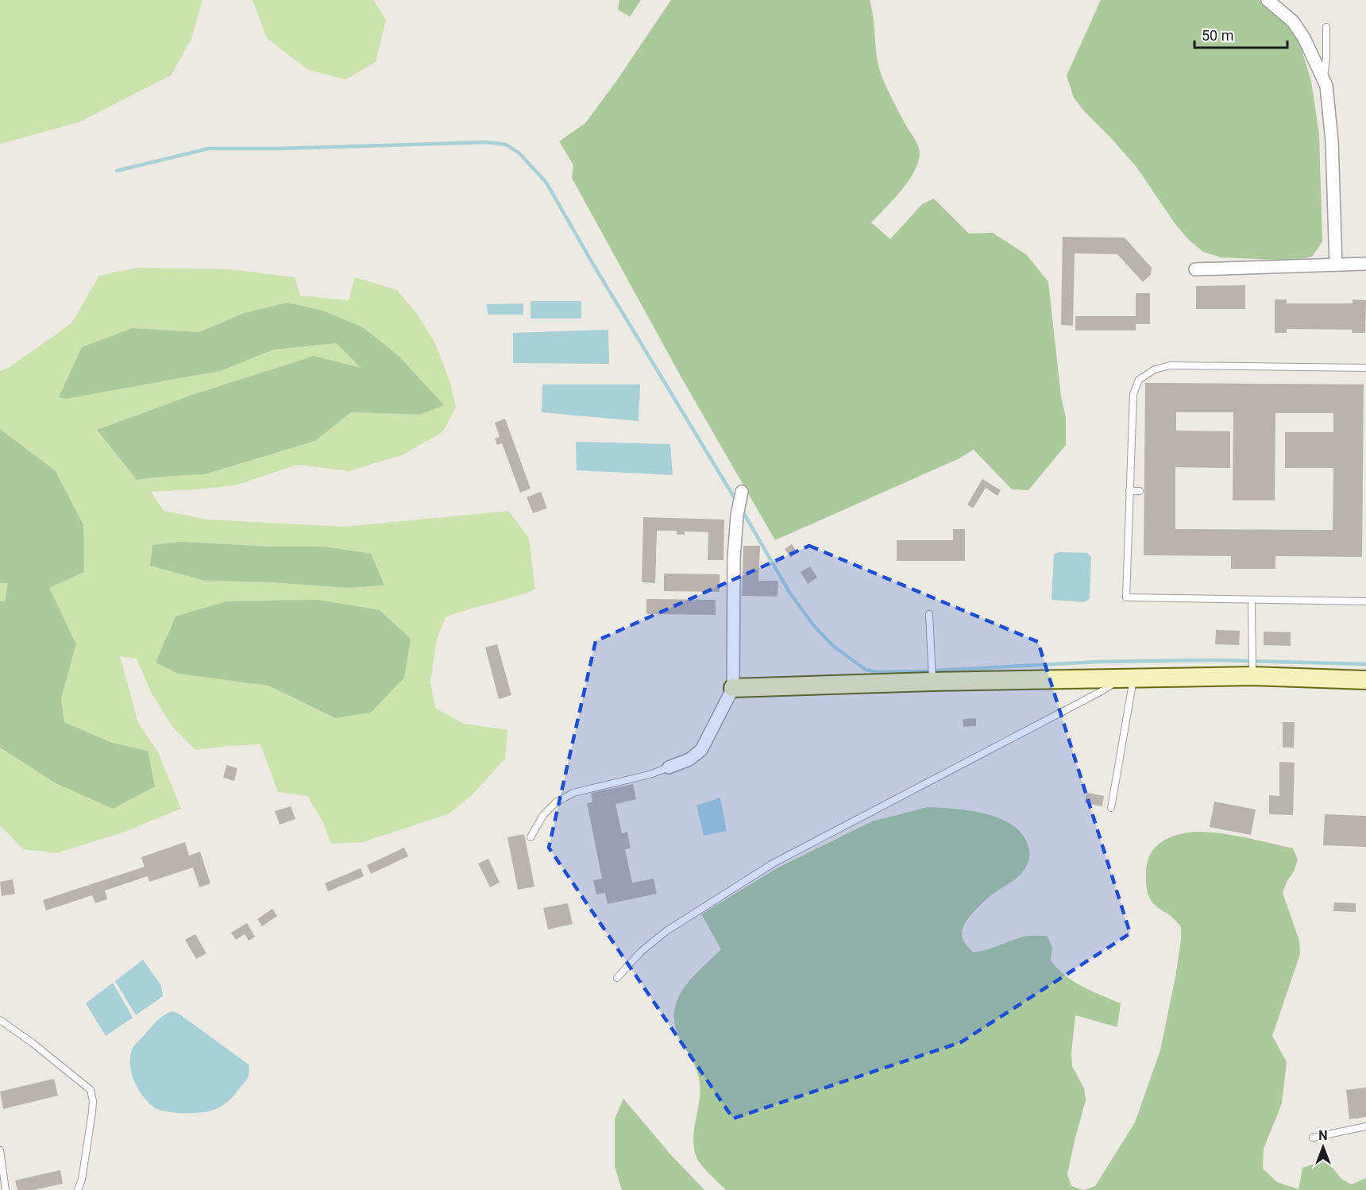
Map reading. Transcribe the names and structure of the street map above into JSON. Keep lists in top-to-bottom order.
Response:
{
  "scale_bar": "50 m",
  "north": "top"
}
